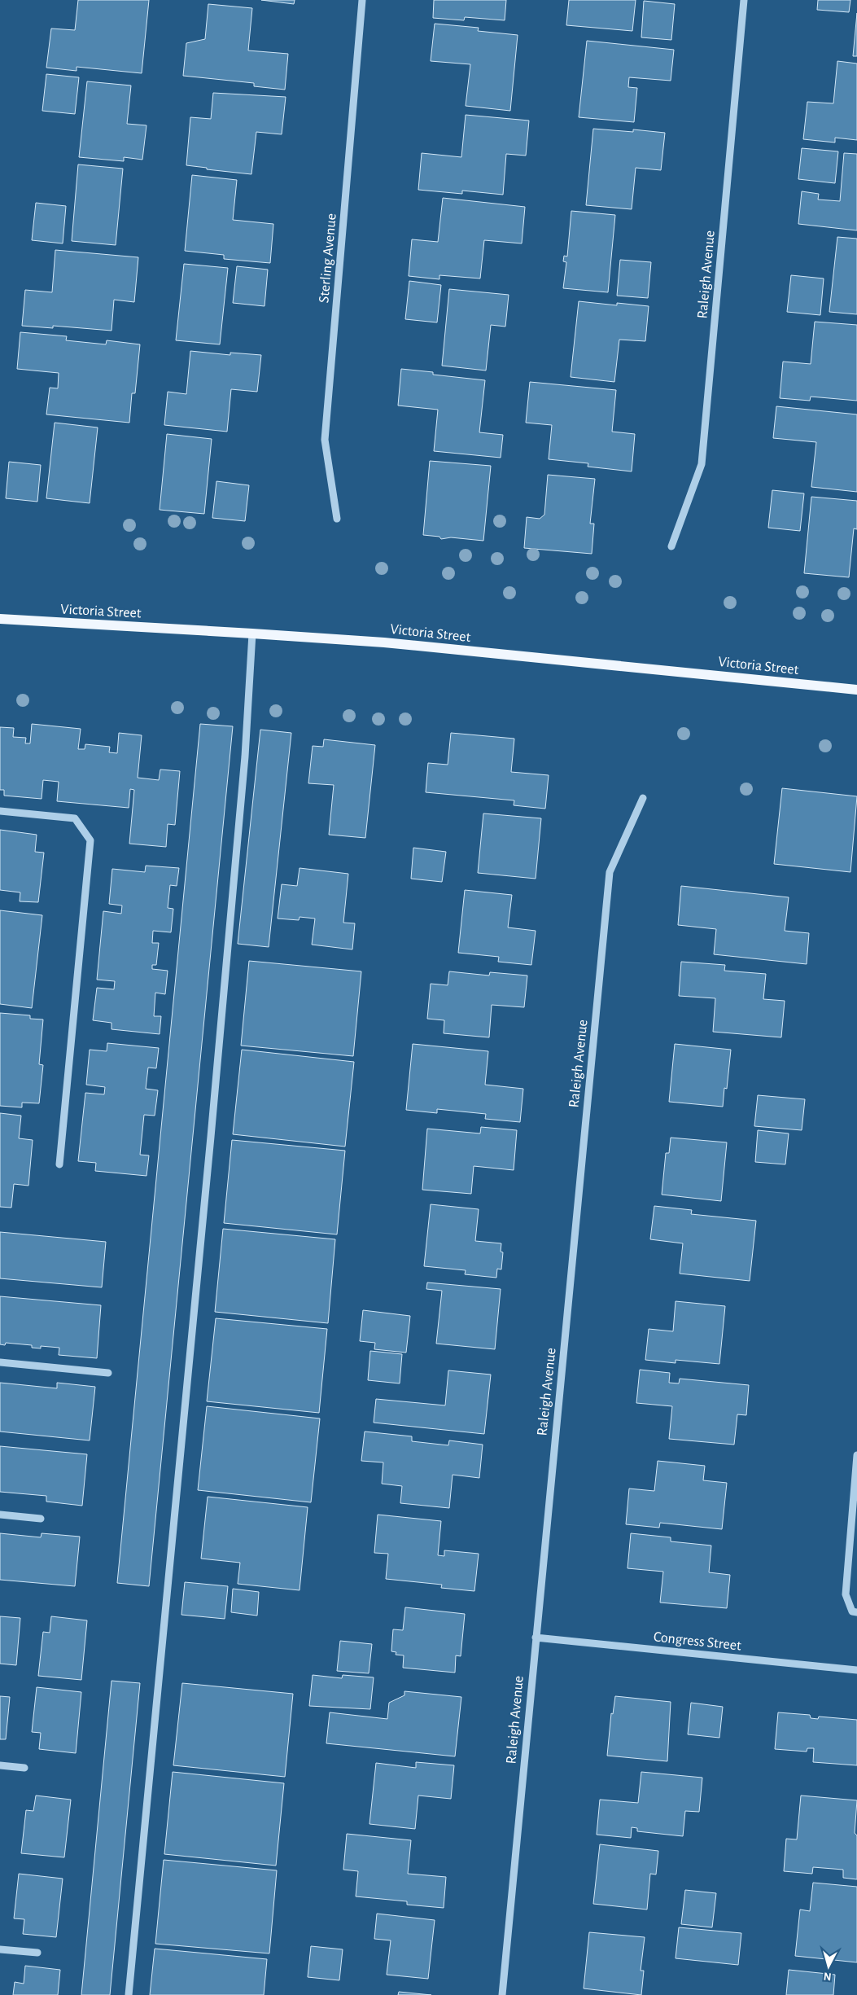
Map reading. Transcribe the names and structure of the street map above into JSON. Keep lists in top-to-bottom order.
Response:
{
  "streets": {
    "main road": ["Victoria Street"],
    "street": ["Sterling Avenue", "Raleigh Avenue", "Congress Street"]
  },
  "crossings": [
    ["Raleigh Avenue", "Congress Street"]
  ],
  "north": "bottom"
}
